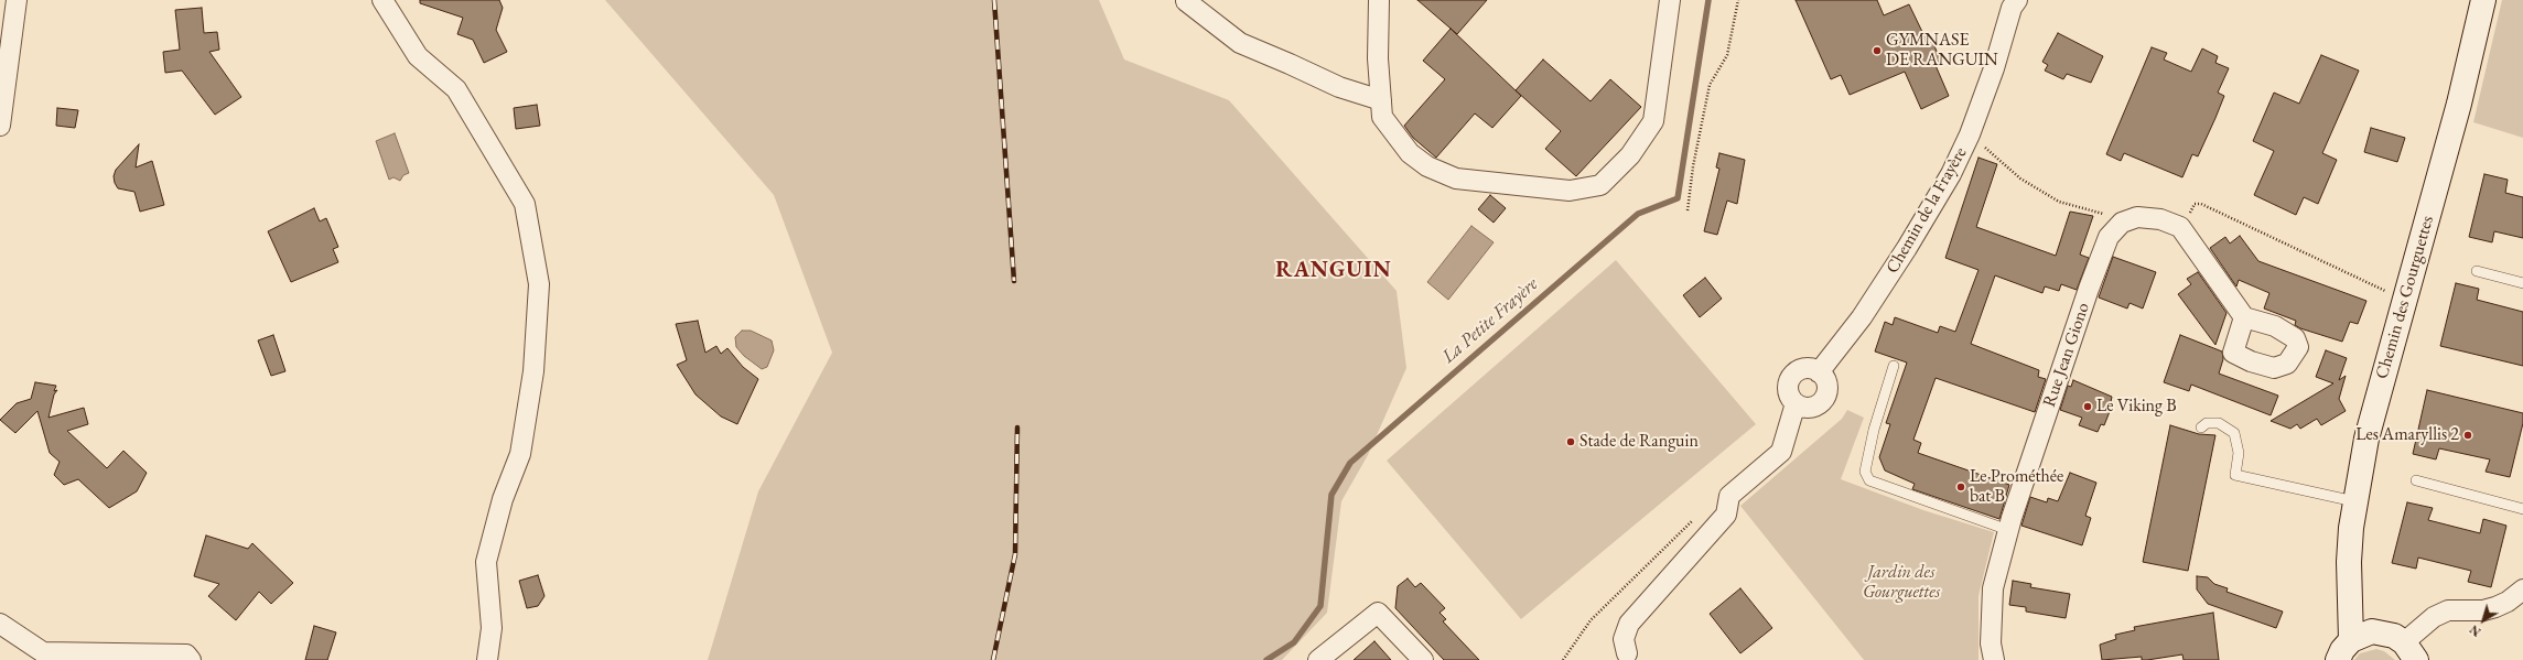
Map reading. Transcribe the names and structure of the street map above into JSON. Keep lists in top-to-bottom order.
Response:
{
  "streets": {
    "main road": ["Chemin des Gourguettes"],
    "street": ["Chemin de la Frayère", "Rue Jean Giono"]
  },
  "districts": ["RANGUIN"],
  "water": ["La Petite Frayère"],
  "parks": ["Jardin des Gourguettes"],
  "places": [
    "GYMNASE DE RANGUIN",
    "Le Viking B",
    "Les Amaryllis 2",
    "Stade de Ranguin",
    "Le Prométhée bat B"
  ],
  "north": "bottom left"
}
